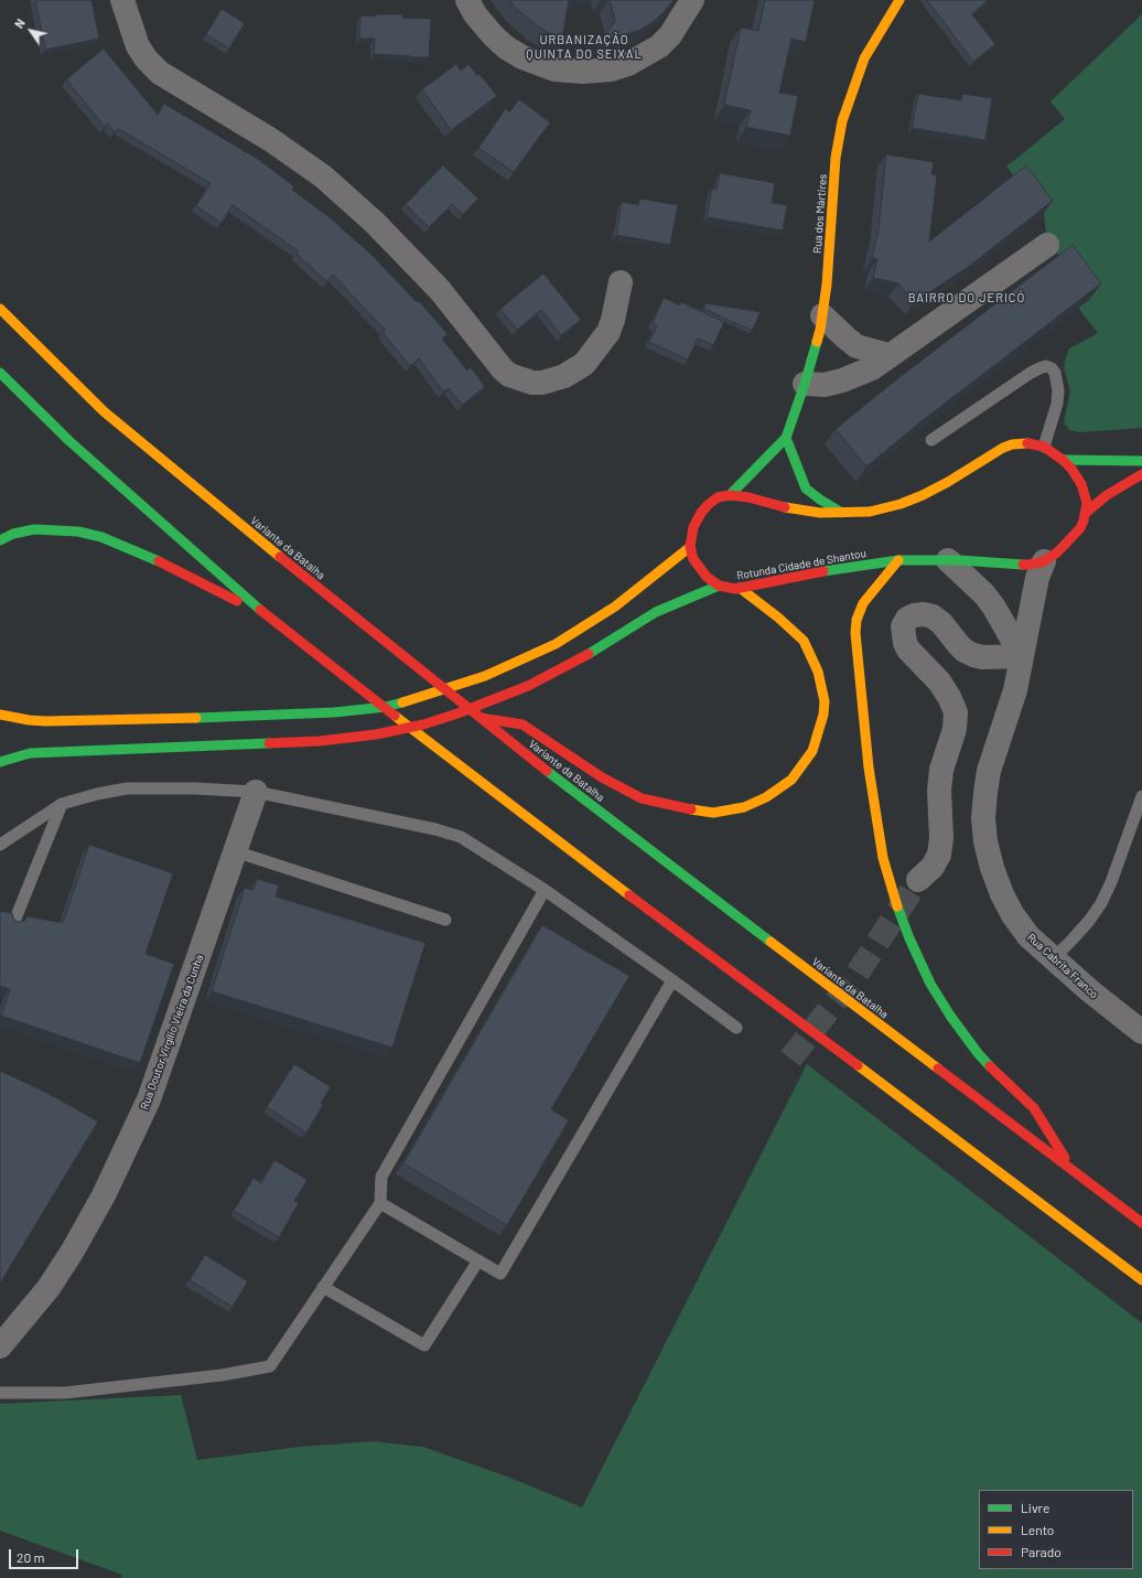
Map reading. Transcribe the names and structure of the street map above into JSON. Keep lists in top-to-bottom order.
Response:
{
  "streets": {
    "main road": ["Rua dos Mártires", "Variante da Batalha", "Rotunda Cidade de Shantou"],
    "street": ["Rua Cabrita Franco", "Rua Doutor Virgílio Vieira da Cunha"]
  },
  "crossings": [
    ["Rotunda Cidade de Shantou", "Rua Cabrita Franco"]
  ],
  "districts": ["URBANIZAÇÃO QUINTA DO SEIXAL", "BAIRRO DO JERICÓ"],
  "legend": ["Livre", "Lento", "Parado"],
  "scale_bar": "20 m",
  "north": "top left"
}
